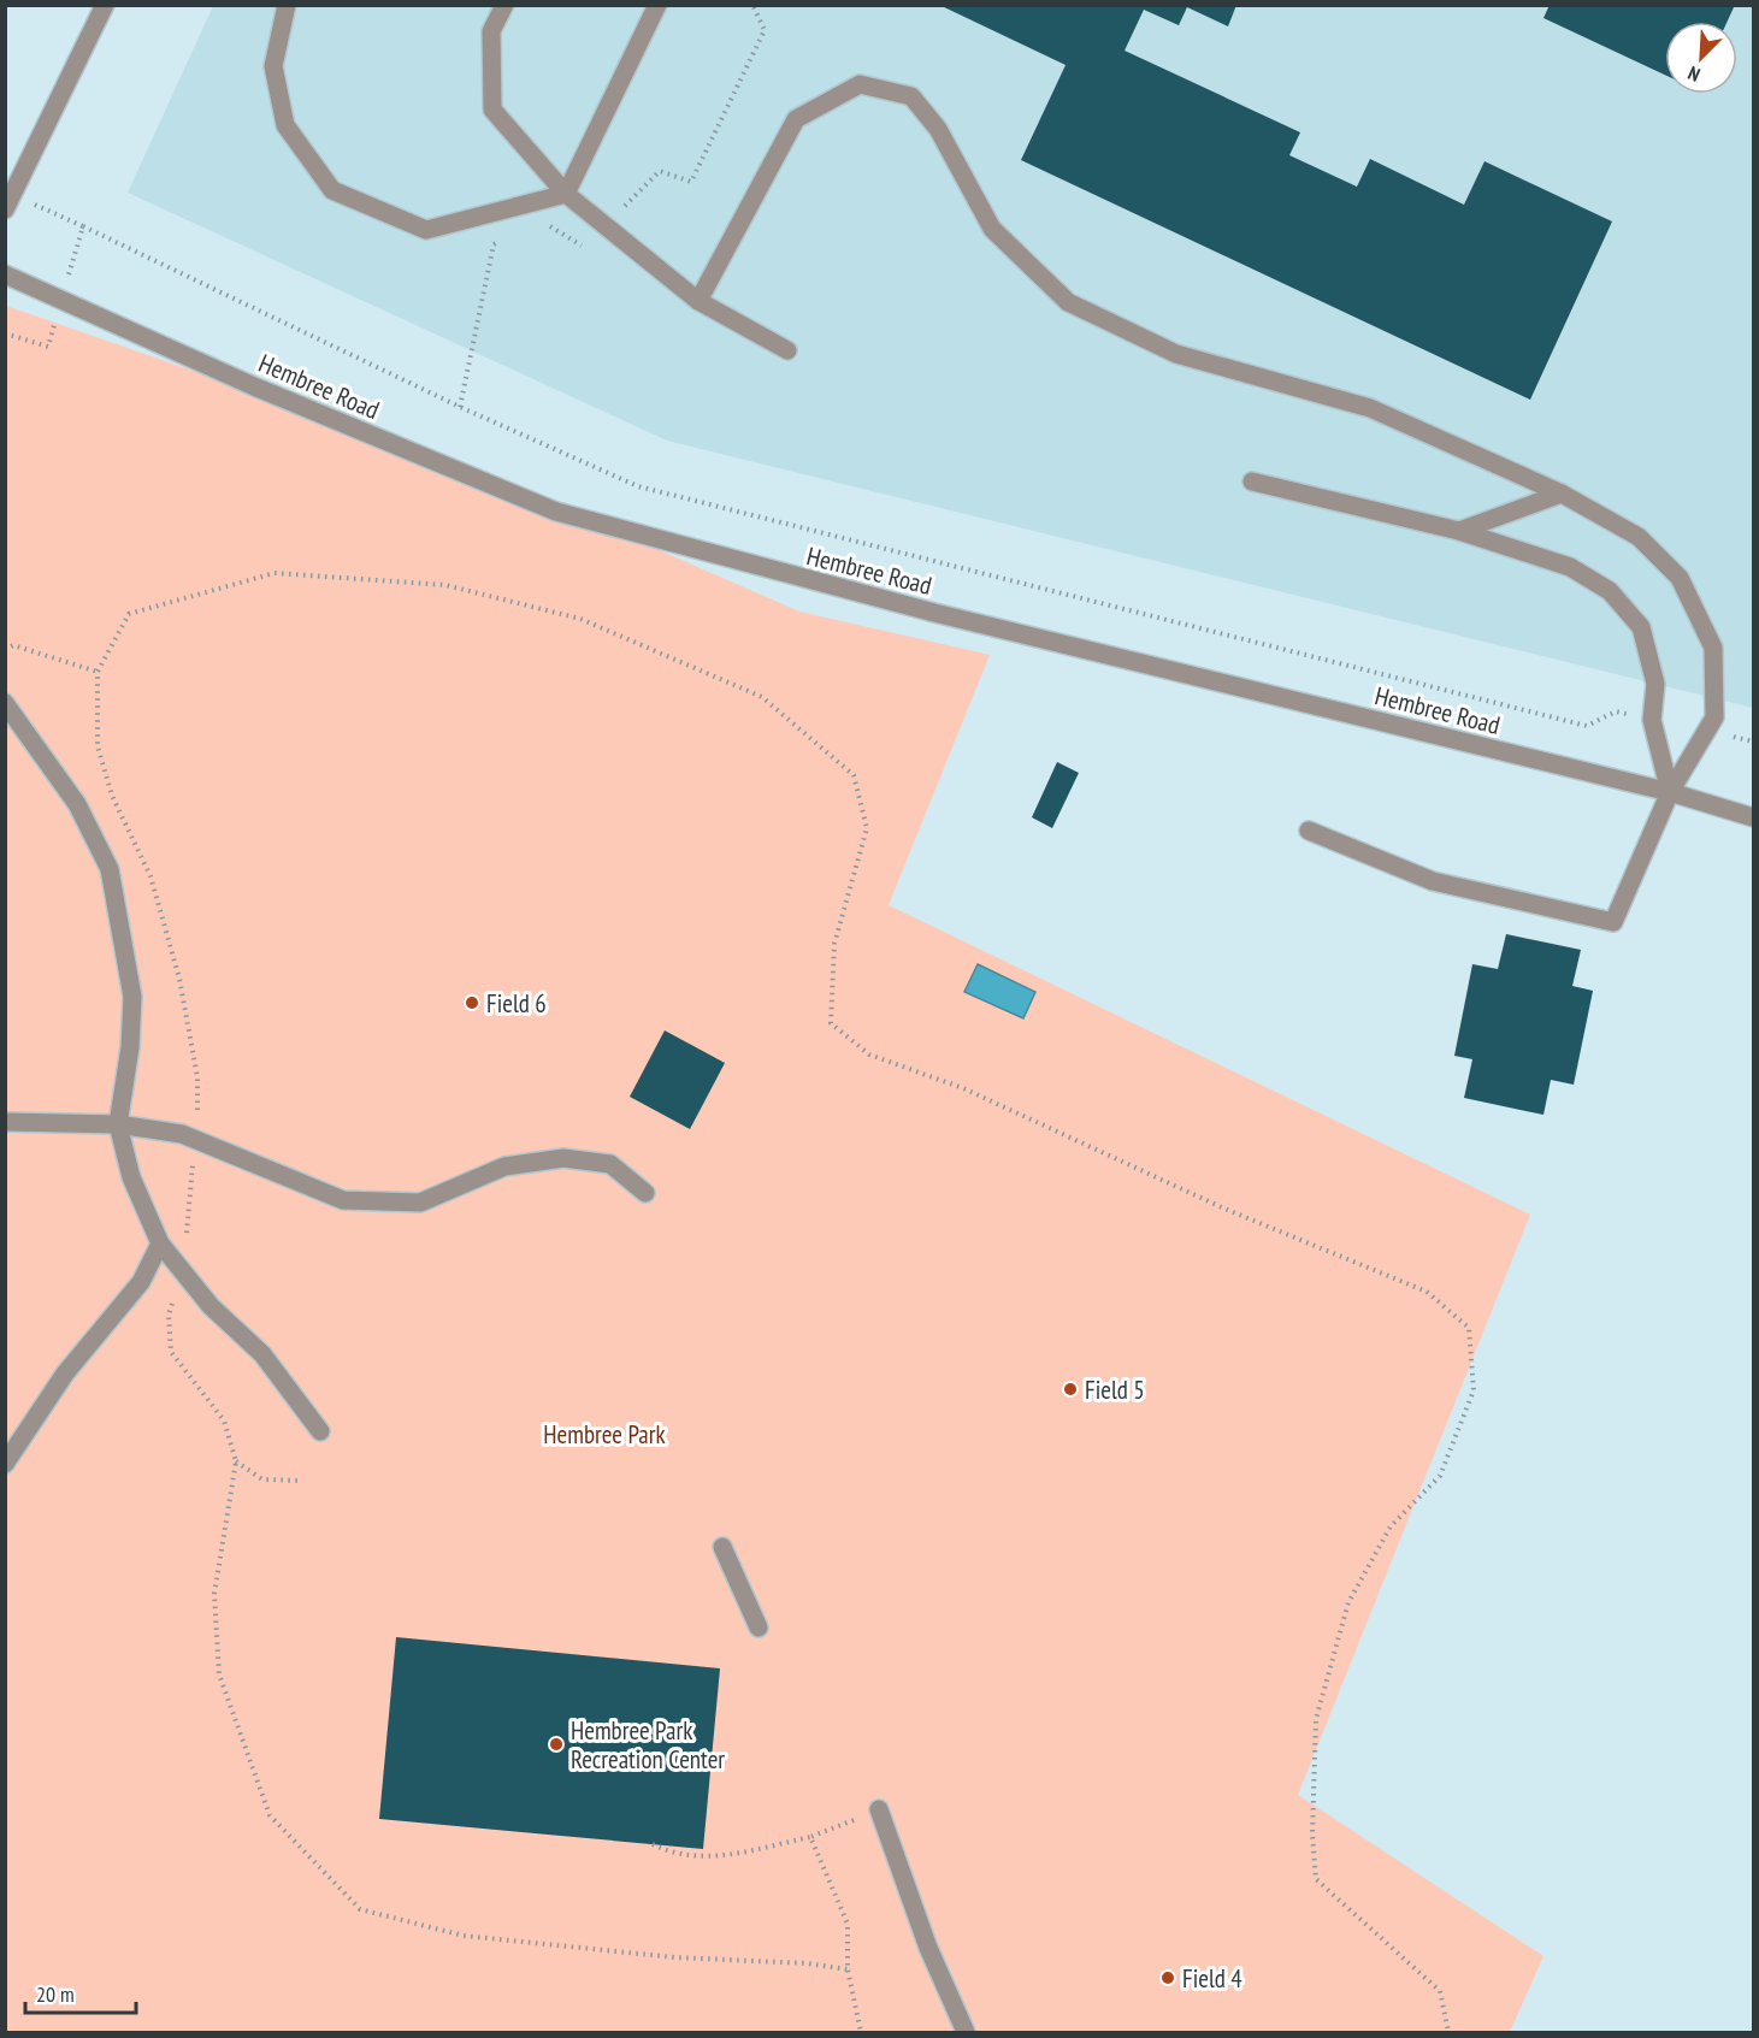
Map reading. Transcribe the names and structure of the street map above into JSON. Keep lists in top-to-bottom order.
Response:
{
  "streets": {
    "street": ["Hembree Road"]
  },
  "parks": ["Hembree Park"],
  "places": [
    "Field 6",
    "Field 5",
    "Hembree Park Recreation Center",
    "Field 4"
  ],
  "scale_bar": "20 m",
  "north": "bottom left"
}
